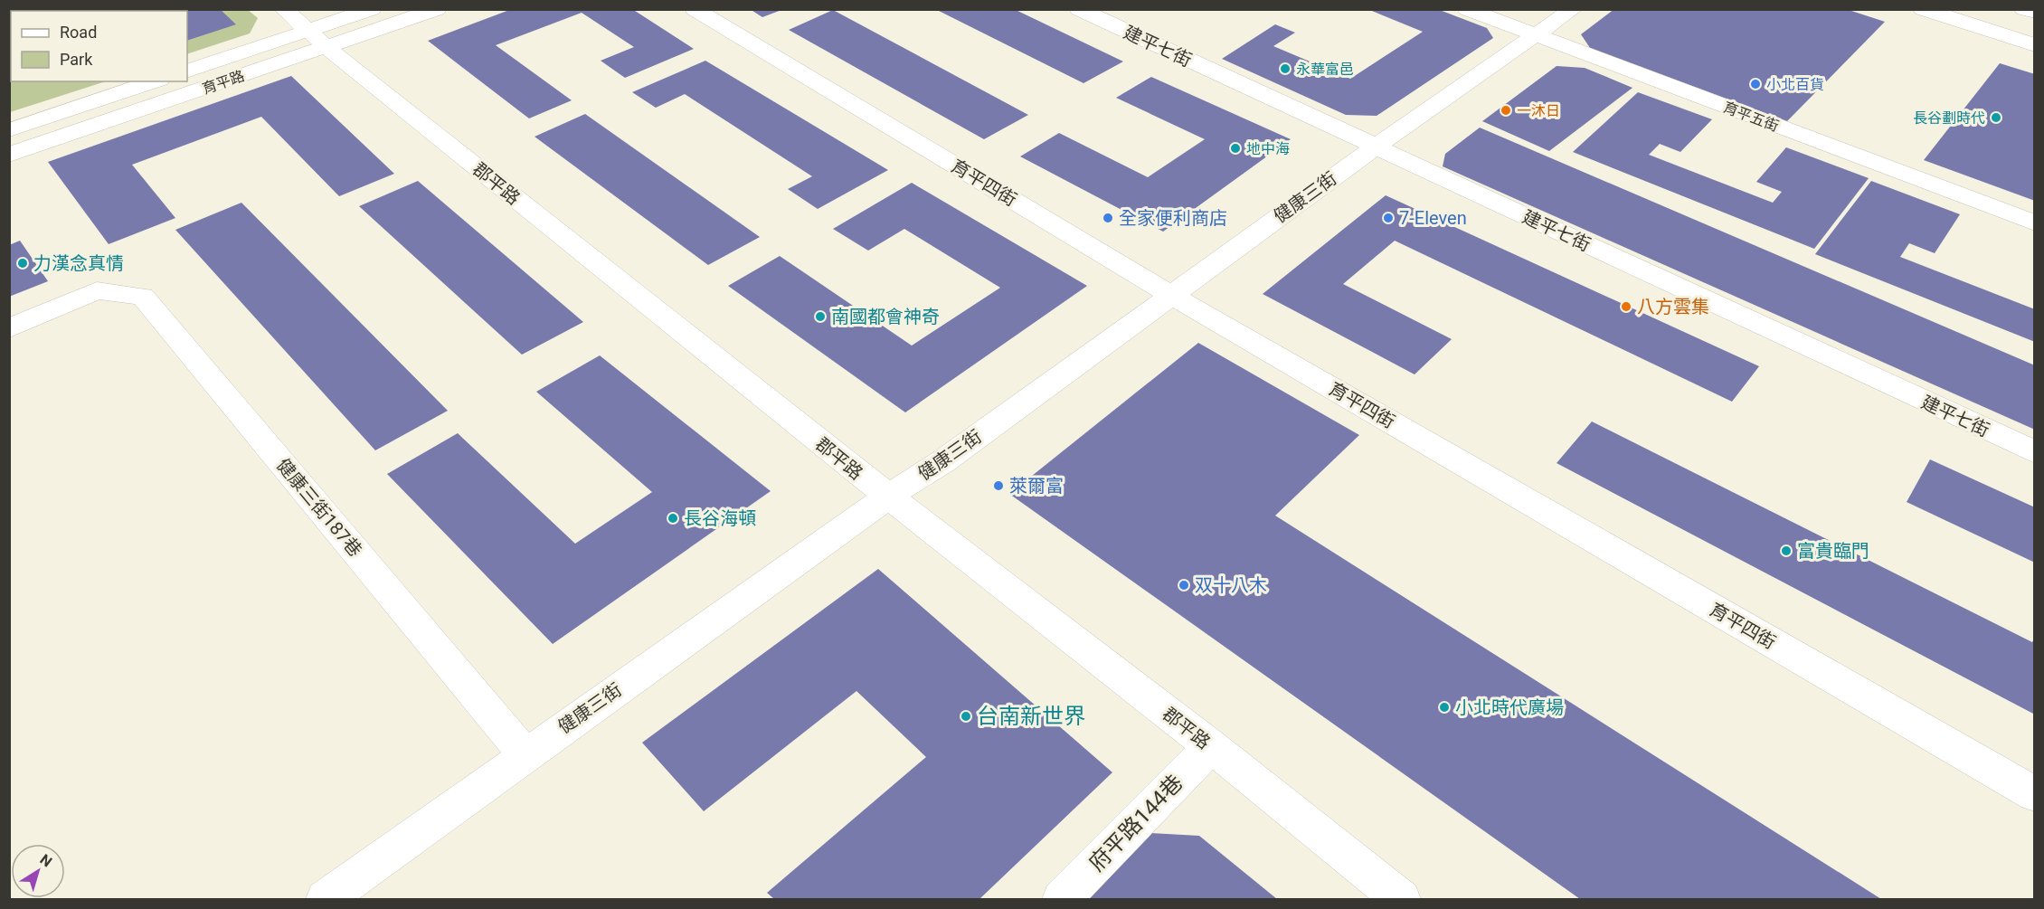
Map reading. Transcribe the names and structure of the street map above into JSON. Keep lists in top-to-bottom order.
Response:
{
  "streets": {
    "street": [
      "建平七街",
      "育平路",
      "育平五街",
      "育平四街",
      "郡平路",
      "健康三街",
      "健康三街187巷",
      "府平路144巷"
    ]
  },
  "crossings": [
    ["建平七街", "健康三街"],
    ["育平路", "郡平路"],
    ["育平五街", "健康三街"],
    ["育平四街", "健康三街"],
    ["郡平路", "健康三街"],
    ["郡平路", "府平路144巷"],
    ["健康三街", "健康三街187巷"]
  ],
  "places": [
    "永華富邑",
    "小北百貨",
    "一沐日",
    "長谷劃時代",
    "地中海",
    "全家便利商店",
    "7-Eleven",
    "力漢念真情",
    "八方雲集",
    "南國都會神奇",
    "萊爾富",
    "長谷海頓",
    "富貴臨門",
    "双十八木",
    "小北時代廣場",
    "台南新世界"
  ],
  "legend": ["Road", "Park"],
  "north": "top right"
}
